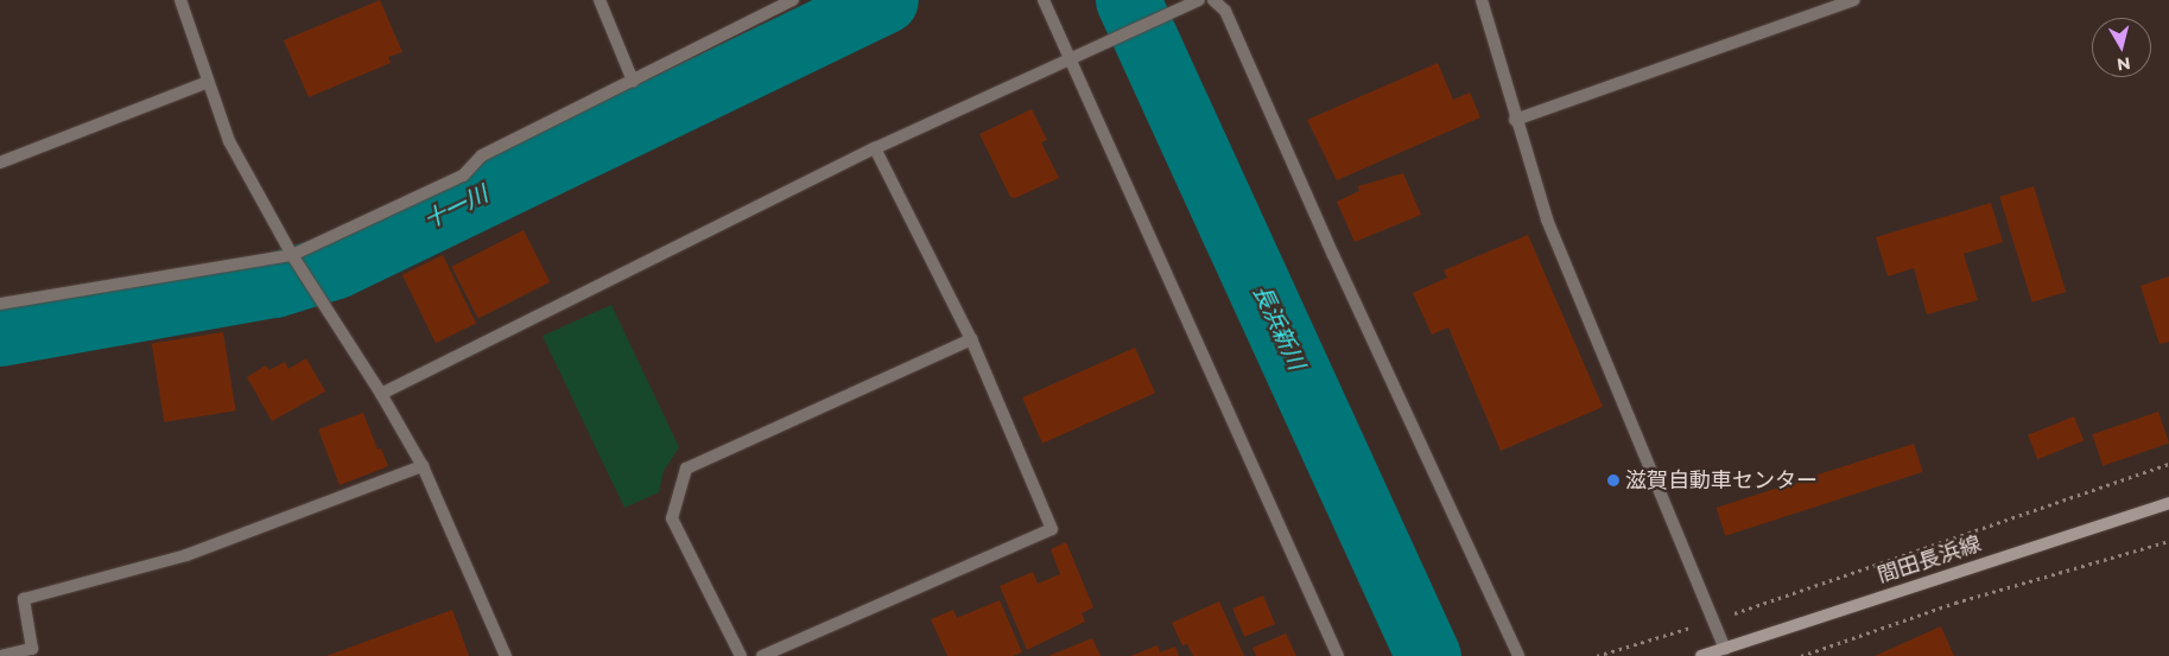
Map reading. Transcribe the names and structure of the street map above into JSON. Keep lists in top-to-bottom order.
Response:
{
  "streets": {
    "main road": ["間田長浜線"]
  },
  "water": ["十一川", "長浜新川"],
  "places": ["滋賀自動車センター"],
  "north": "bottom"
}
